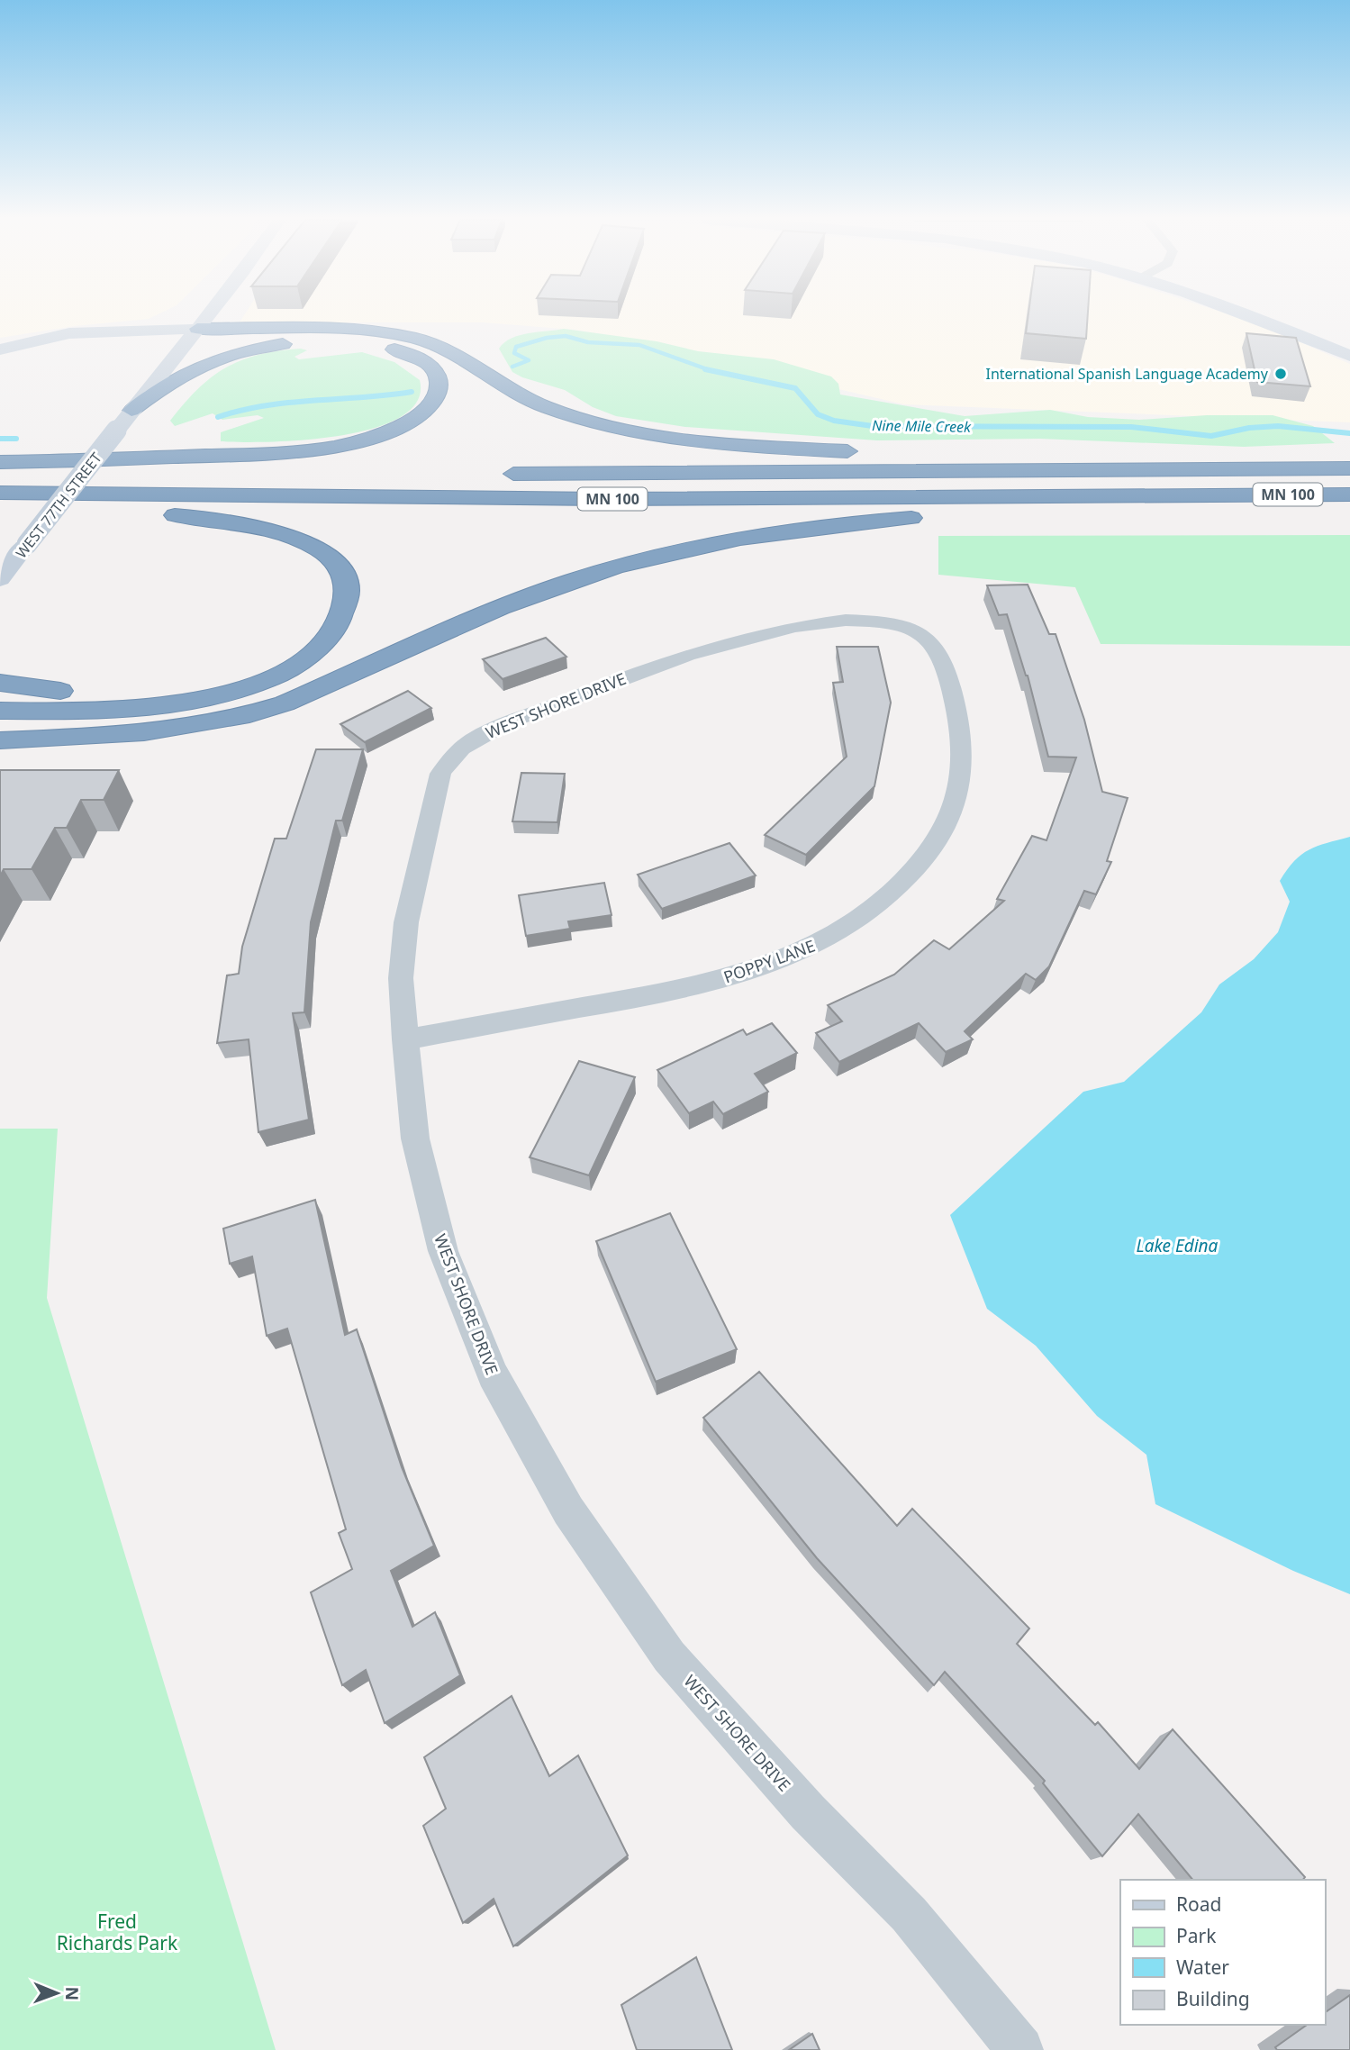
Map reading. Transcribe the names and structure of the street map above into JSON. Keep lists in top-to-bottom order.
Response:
{
  "streets": {
    "highway": ["MN 100"],
    "street": ["WEST 77TH STREET", "WEST SHORE DRIVE", "POPPY LANE"]
  },
  "crossings": [
    ["WEST SHORE DRIVE", "POPPY LANE"]
  ],
  "water": ["Nine Mile Creek", "Lake Edina"],
  "parks": ["Fred Richards Park"],
  "places": ["International Spanish Language Academy"],
  "legend": [
    "Road",
    "Park",
    "Water",
    "Building"
  ],
  "north": "right"
}
